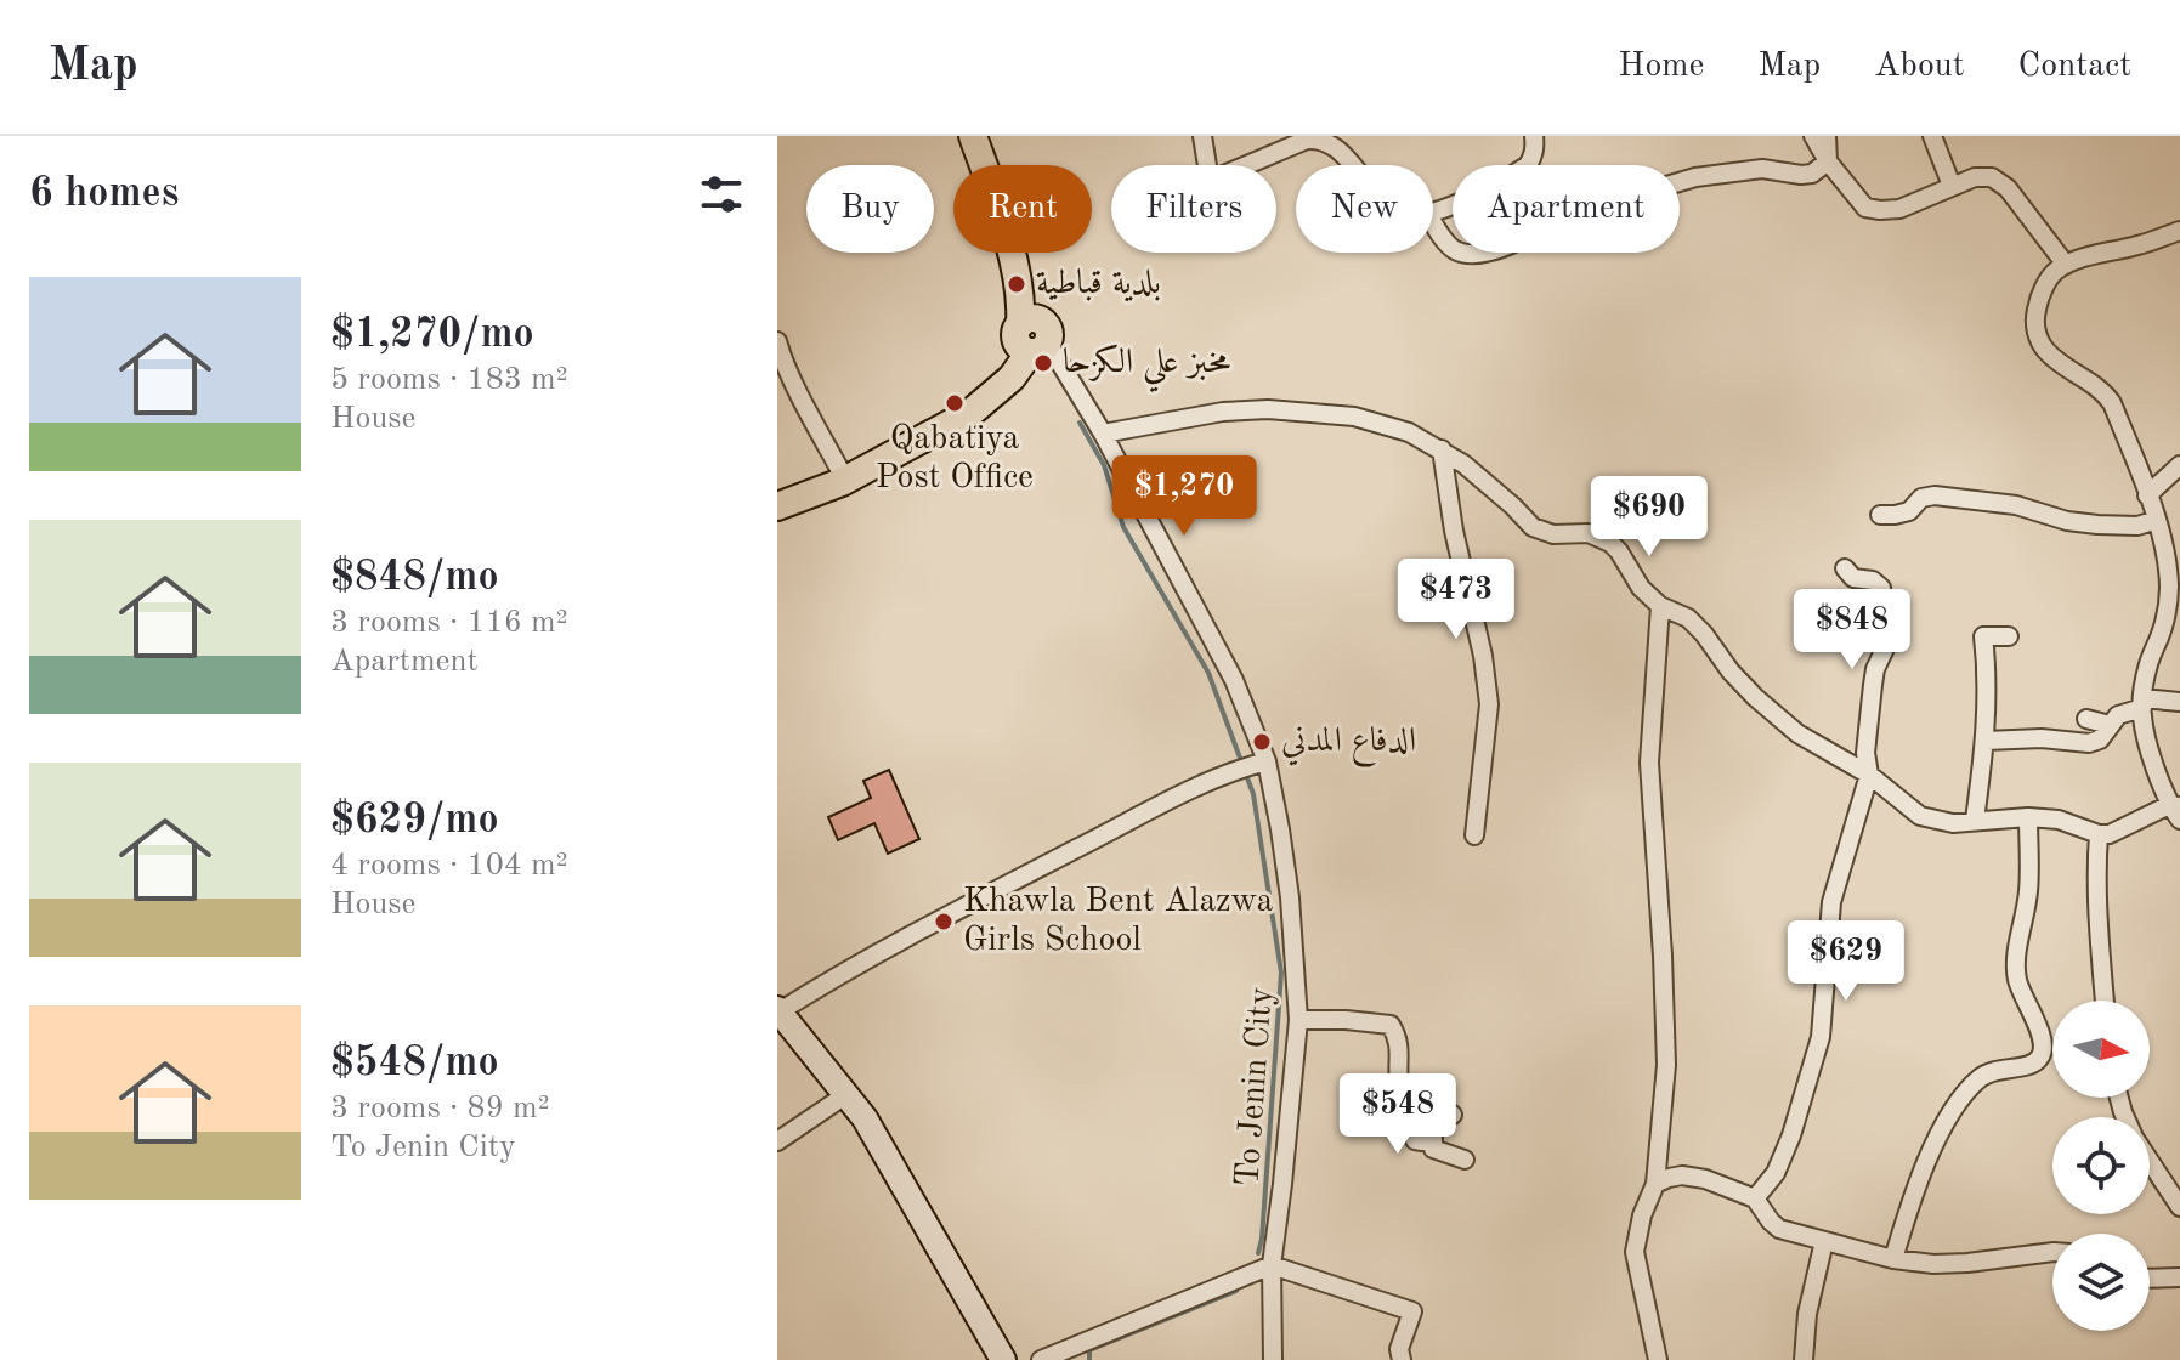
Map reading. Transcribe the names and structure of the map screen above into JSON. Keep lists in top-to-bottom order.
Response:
{
  "streets": {
    "street": ["To Jenin City"]
  },
  "places": [
    "بلدية قباطية",
    "مخبز علي الكزحا",
    "Qabatiya Post Office",
    "الدفاع المدني",
    "Khawla Bent Alazwa Girls School"
  ],
  "north": "right",
  "page": {
    "header": "Map",
    "nav": [
      "Home",
      "Map",
      "About",
      "Contact"
    ],
    "heading": "6 homes",
    "chip": [
      "Buy",
      "Rent",
      "Filters",
      "New",
      "Apartment"
    ],
    "list": [
      {
        "name": "$1,270/mo",
        "note": "5 rooms · 183 m² · House"
      },
      {
        "name": "$848/mo",
        "note": "3 rooms · 116 m² · Apartment"
      },
      {
        "name": "$629/mo",
        "note": "4 rooms · 104 m² · House"
      },
      {
        "name": "$548/mo",
        "note": "3 rooms · 89 m² · To Jenin City"
      }
    ],
    "price": [
      "$1,270",
      "$690",
      "$473",
      "$848",
      "$629",
      "$548"
    ]
  }
}
